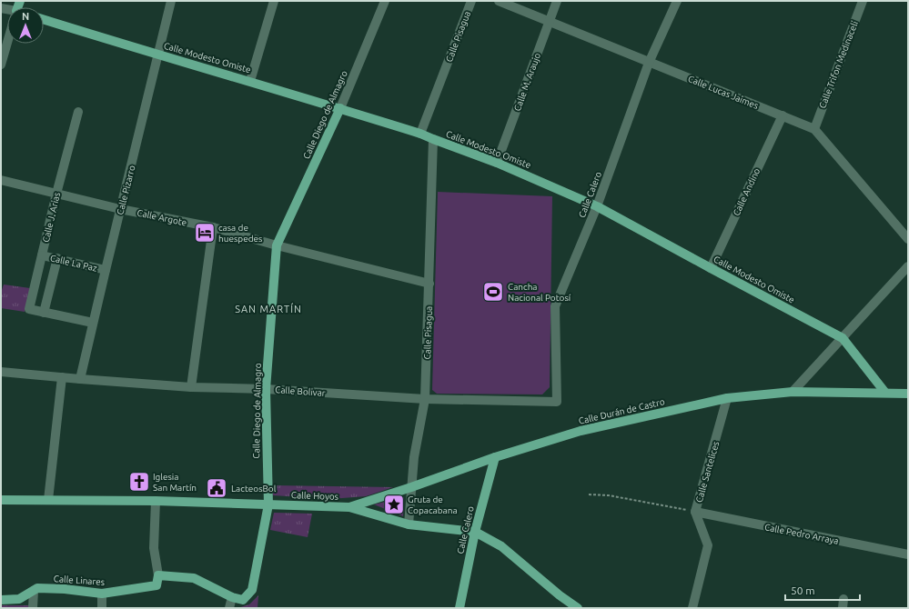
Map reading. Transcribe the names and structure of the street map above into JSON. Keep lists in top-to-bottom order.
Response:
{
  "streets": {
    "main road": [
      "Calle Modesto Omiste",
      "Calle Diego de Almagro",
      "Calle Calero",
      "Calle Durán de Castro",
      "Calle Hoyos",
      "Calle Linares"
    ],
    "street": [
      "Calle Pisagua",
      "Calle Trifon Medinaceli",
      "Calle M. Araujo",
      "Calle Lucas Jaimes",
      "Calle Pizarro",
      "Calle Andino",
      "Calle J. Arias",
      "Calle Argote",
      "Calle La Paz",
      "Calle Bolivar",
      "Calle Santelices",
      "Calle Pedro Arraya"
    ]
  },
  "crossings": [
    ["Calle Pisagua", "Calle Modesto Omiste"],
    ["Calle Pisagua", "Calle Argote"],
    ["Calle Pisagua", "Calle Bolivar"],
    ["Calle Pisagua", "Calle Durán de Castro"],
    ["Calle Pisagua", "Calle Hoyos"],
    ["Calle Modesto Omiste", "Calle M. Araujo"],
    ["Calle Modesto Omiste", "Calle Diego de Almagro"],
    ["Calle Modesto Omiste", "Calle Pizarro"],
    ["Calle Modesto Omiste", "Calle Andino"],
    ["Calle Modesto Omiste", "Calle Calero"],
    ["Calle Modesto Omiste", "Calle Durán de Castro"],
    ["Calle Trifon Medinaceli", "Calle Lucas Jaimes"],
    ["Calle M. Araujo", "Calle Lucas Jaimes"],
    ["Calle Lucas Jaimes", "Calle Andino"],
    ["Calle Lucas Jaimes", "Calle Calero"],
    ["Calle Diego de Almagro", "Calle Argote"],
    ["Calle Diego de Almagro", "Calle Bolivar"],
    ["Calle Diego de Almagro", "Calle Hoyos"],
    ["Calle Pizarro", "Calle J. Arias"],
    ["Calle Pizarro", "Calle Argote"],
    ["Calle Pizarro", "Calle La Paz"],
    ["Calle Pizarro", "Calle Bolivar"],
    ["Calle Calero", "Calle Bolivar"],
    ["Calle Calero", "Calle Durán de Castro"],
    ["Calle Calero", "Calle Hoyos"],
    ["Calle J. Arias", "Calle Argote"],
    ["Calle J. Arias", "Calle La Paz"],
    ["Calle Durán de Castro", "Calle Santelices"],
    ["Calle Durán de Castro", "Calle Hoyos"],
    ["Calle Santelices", "Calle Pedro Arraya"]
  ],
  "districts": ["SAN MARTÍN"],
  "places": {
    "hotel": ["casa de huespedes"],
    "sports": ["Cancha Nacional Potosí"],
    "church": ["Iglesia San Martín"],
    "public building": ["LacteosBol"],
    "place": ["Gruta de Copacabana"]
  },
  "scale_bar": "50 m",
  "north": "top"
}
